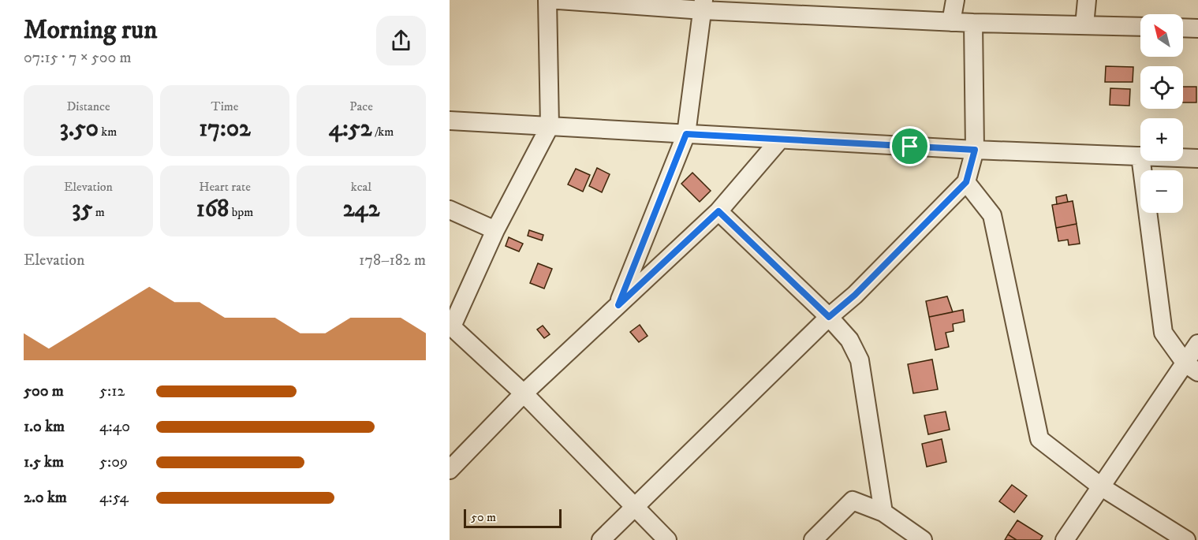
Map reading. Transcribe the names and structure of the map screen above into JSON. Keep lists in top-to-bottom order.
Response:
{
  "scale_bar": "50 m",
  "north": "top left",
  "page": {
    "heading": ["Morning run", "07:15 · 7 × 500 m"],
    "map_buttons": ["+", "−"],
    "stats": [
      ["Distance", "3.50 km"],
      ["Time", "17:02"],
      ["Pace", "4:52 /km"],
      ["Elevation", "35 m"],
      ["Heart rate", "168 bpm"],
      ["kcal", "242"]
    ],
    "chart": ["Elevation", "178–182 m"],
    "list": [
      {
        "name": "500 m",
        "note": "5:12"
      },
      {
        "name": "1.0 km",
        "note": "4:40"
      },
      {
        "name": "1.5 km",
        "note": "5:09"
      },
      {
        "name": "2.0 km",
        "note": "4:54"
      }
    ],
    "scale": "50 m"
  }
}
